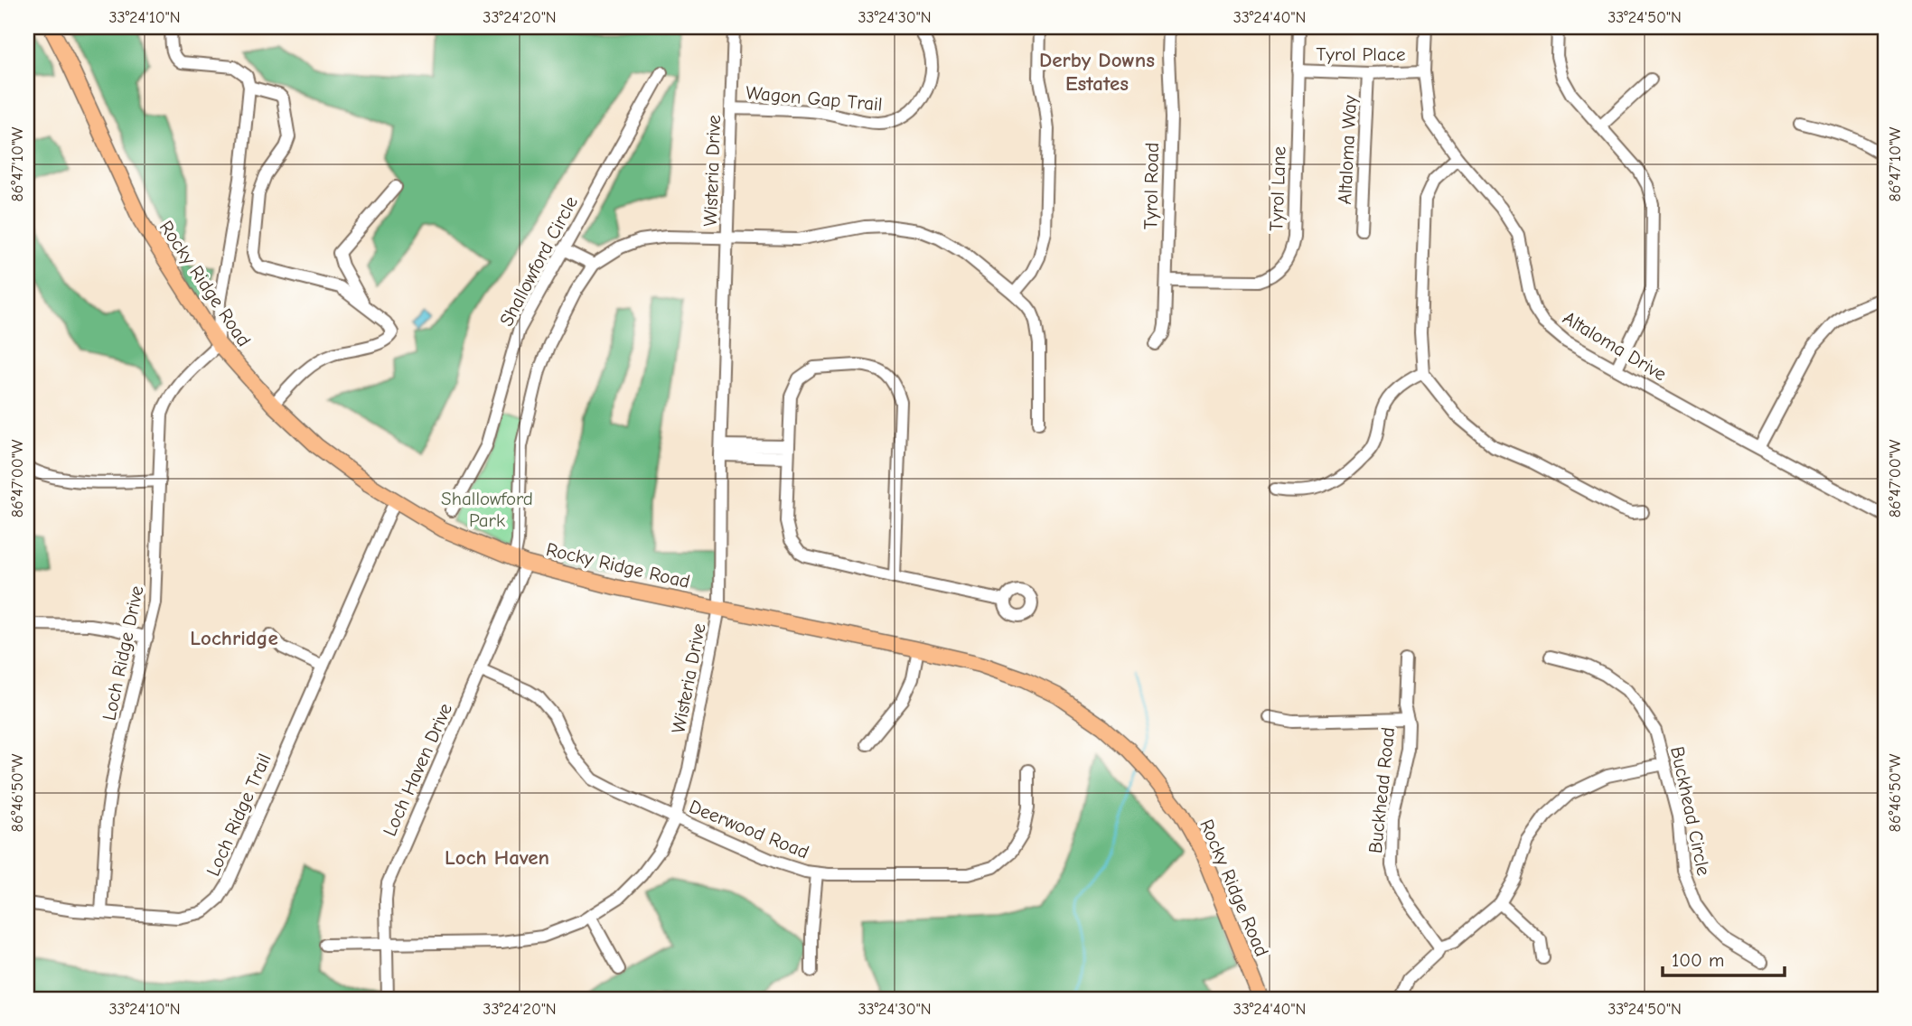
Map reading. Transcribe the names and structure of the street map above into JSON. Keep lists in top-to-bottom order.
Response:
{
  "streets": {
    "main road": ["Rocky Ridge Road"],
    "street": [
      "Tyrol Place",
      "Wagon Gap Trail",
      "Altaloma Way",
      "Wisteria Drive",
      "Tyrol Road",
      "Tyrol Lane",
      "Shallowford Circle",
      "Altaloma Drive",
      "Loch Ridge Drive",
      "Loch Haven Drive",
      "Buckhead Road",
      "Buckhead Circle",
      "Loch Ridge Trail",
      "Deerwood Road"
    ]
  },
  "crossings": [
    ["Tyrol Place", "Altaloma Way"],
    ["Tyrol Place", "Tyrol Lane"],
    ["Tyrol Place", "Altaloma Drive"],
    ["Wagon Gap Trail", "Wisteria Drive"],
    ["Wisteria Drive", "Rocky Ridge Road"],
    ["Wisteria Drive", "Loch Haven Drive"],
    ["Wisteria Drive", "Deerwood Road"],
    ["Tyrol Road", "Tyrol Lane"],
    ["Rocky Ridge Road", "Loch Ridge Drive"],
    ["Rocky Ridge Road", "Loch Haven Drive"],
    ["Rocky Ridge Road", "Loch Ridge Trail"],
    ["Loch Ridge Drive", "Loch Ridge Trail"],
    ["Loch Haven Drive", "Deerwood Road"]
  ],
  "districts": ["Derby Downs Estates", "Lochridge", "Loch Haven"],
  "parks": ["Shallowford Park"],
  "scale_bar": "100 m",
  "coordinates": [
    "33°24'10\"N",
    "33°24'20\"N",
    "33°24'30\"N",
    "33°24'40\"N",
    "33°24'50\"N",
    "86°47'10\"W",
    "86°47'00\"W",
    "86°46'50\"W"
  ]
}
